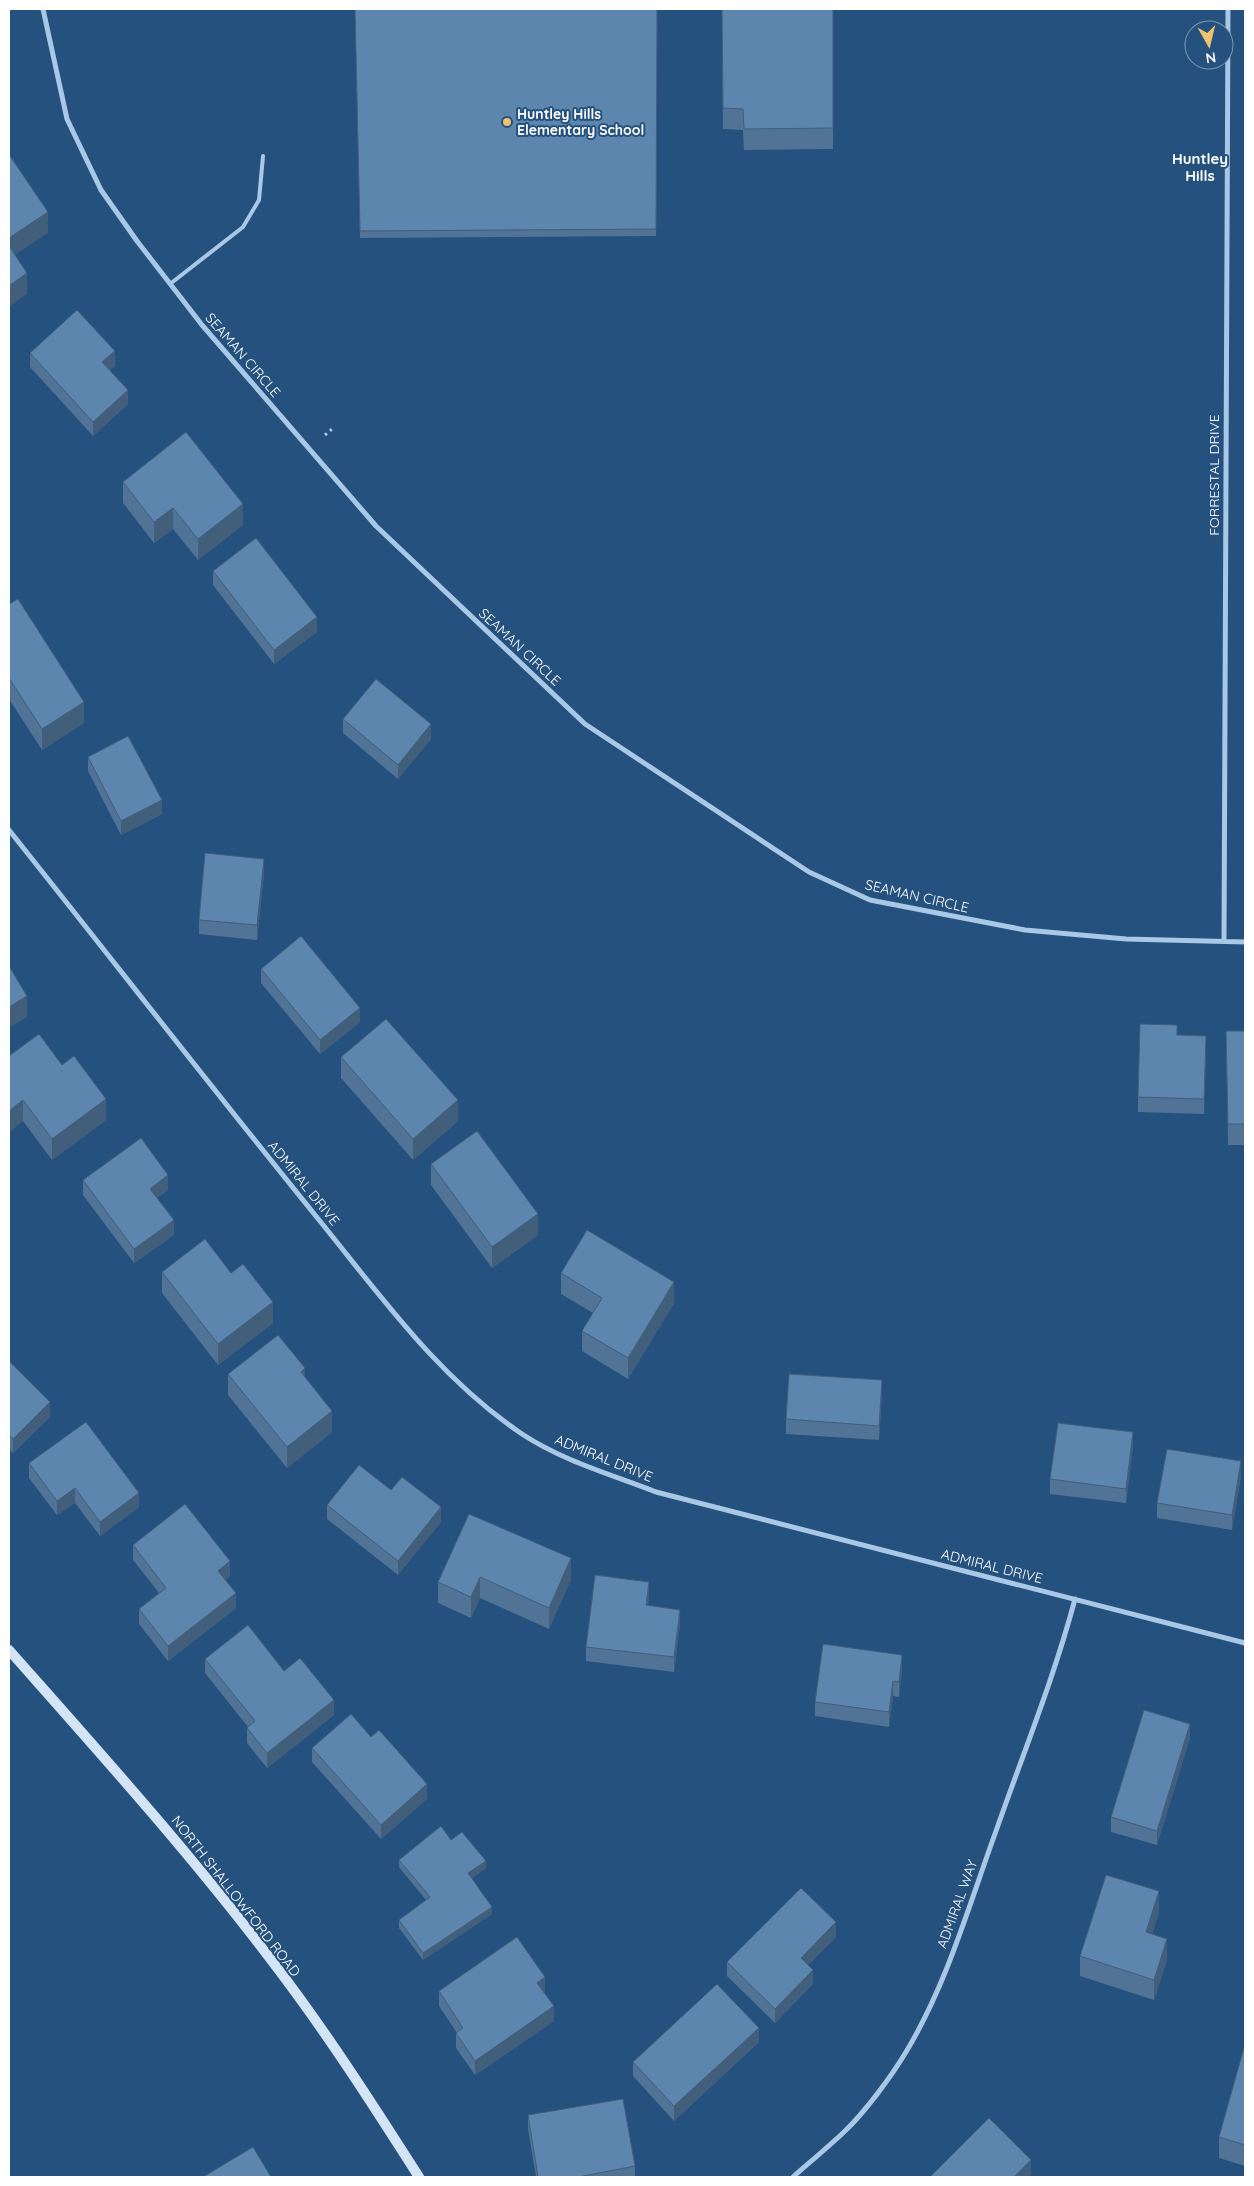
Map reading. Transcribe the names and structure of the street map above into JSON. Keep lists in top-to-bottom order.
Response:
{
  "streets": {
    "street": [
      "SEAMAN CIRCLE",
      "FORRESTAL DRIVE",
      "ADMIRAL DRIVE",
      "NORTH SHALLOWFORD ROAD",
      "ADMIRAL WAY"
    ]
  },
  "crossings": [
    ["SEAMAN CIRCLE", "FORRESTAL DRIVE"],
    ["ADMIRAL DRIVE", "ADMIRAL WAY"]
  ],
  "districts": ["Huntley Hills"],
  "places": ["Huntley Hills Elementary School"],
  "north": "bottom"
}
